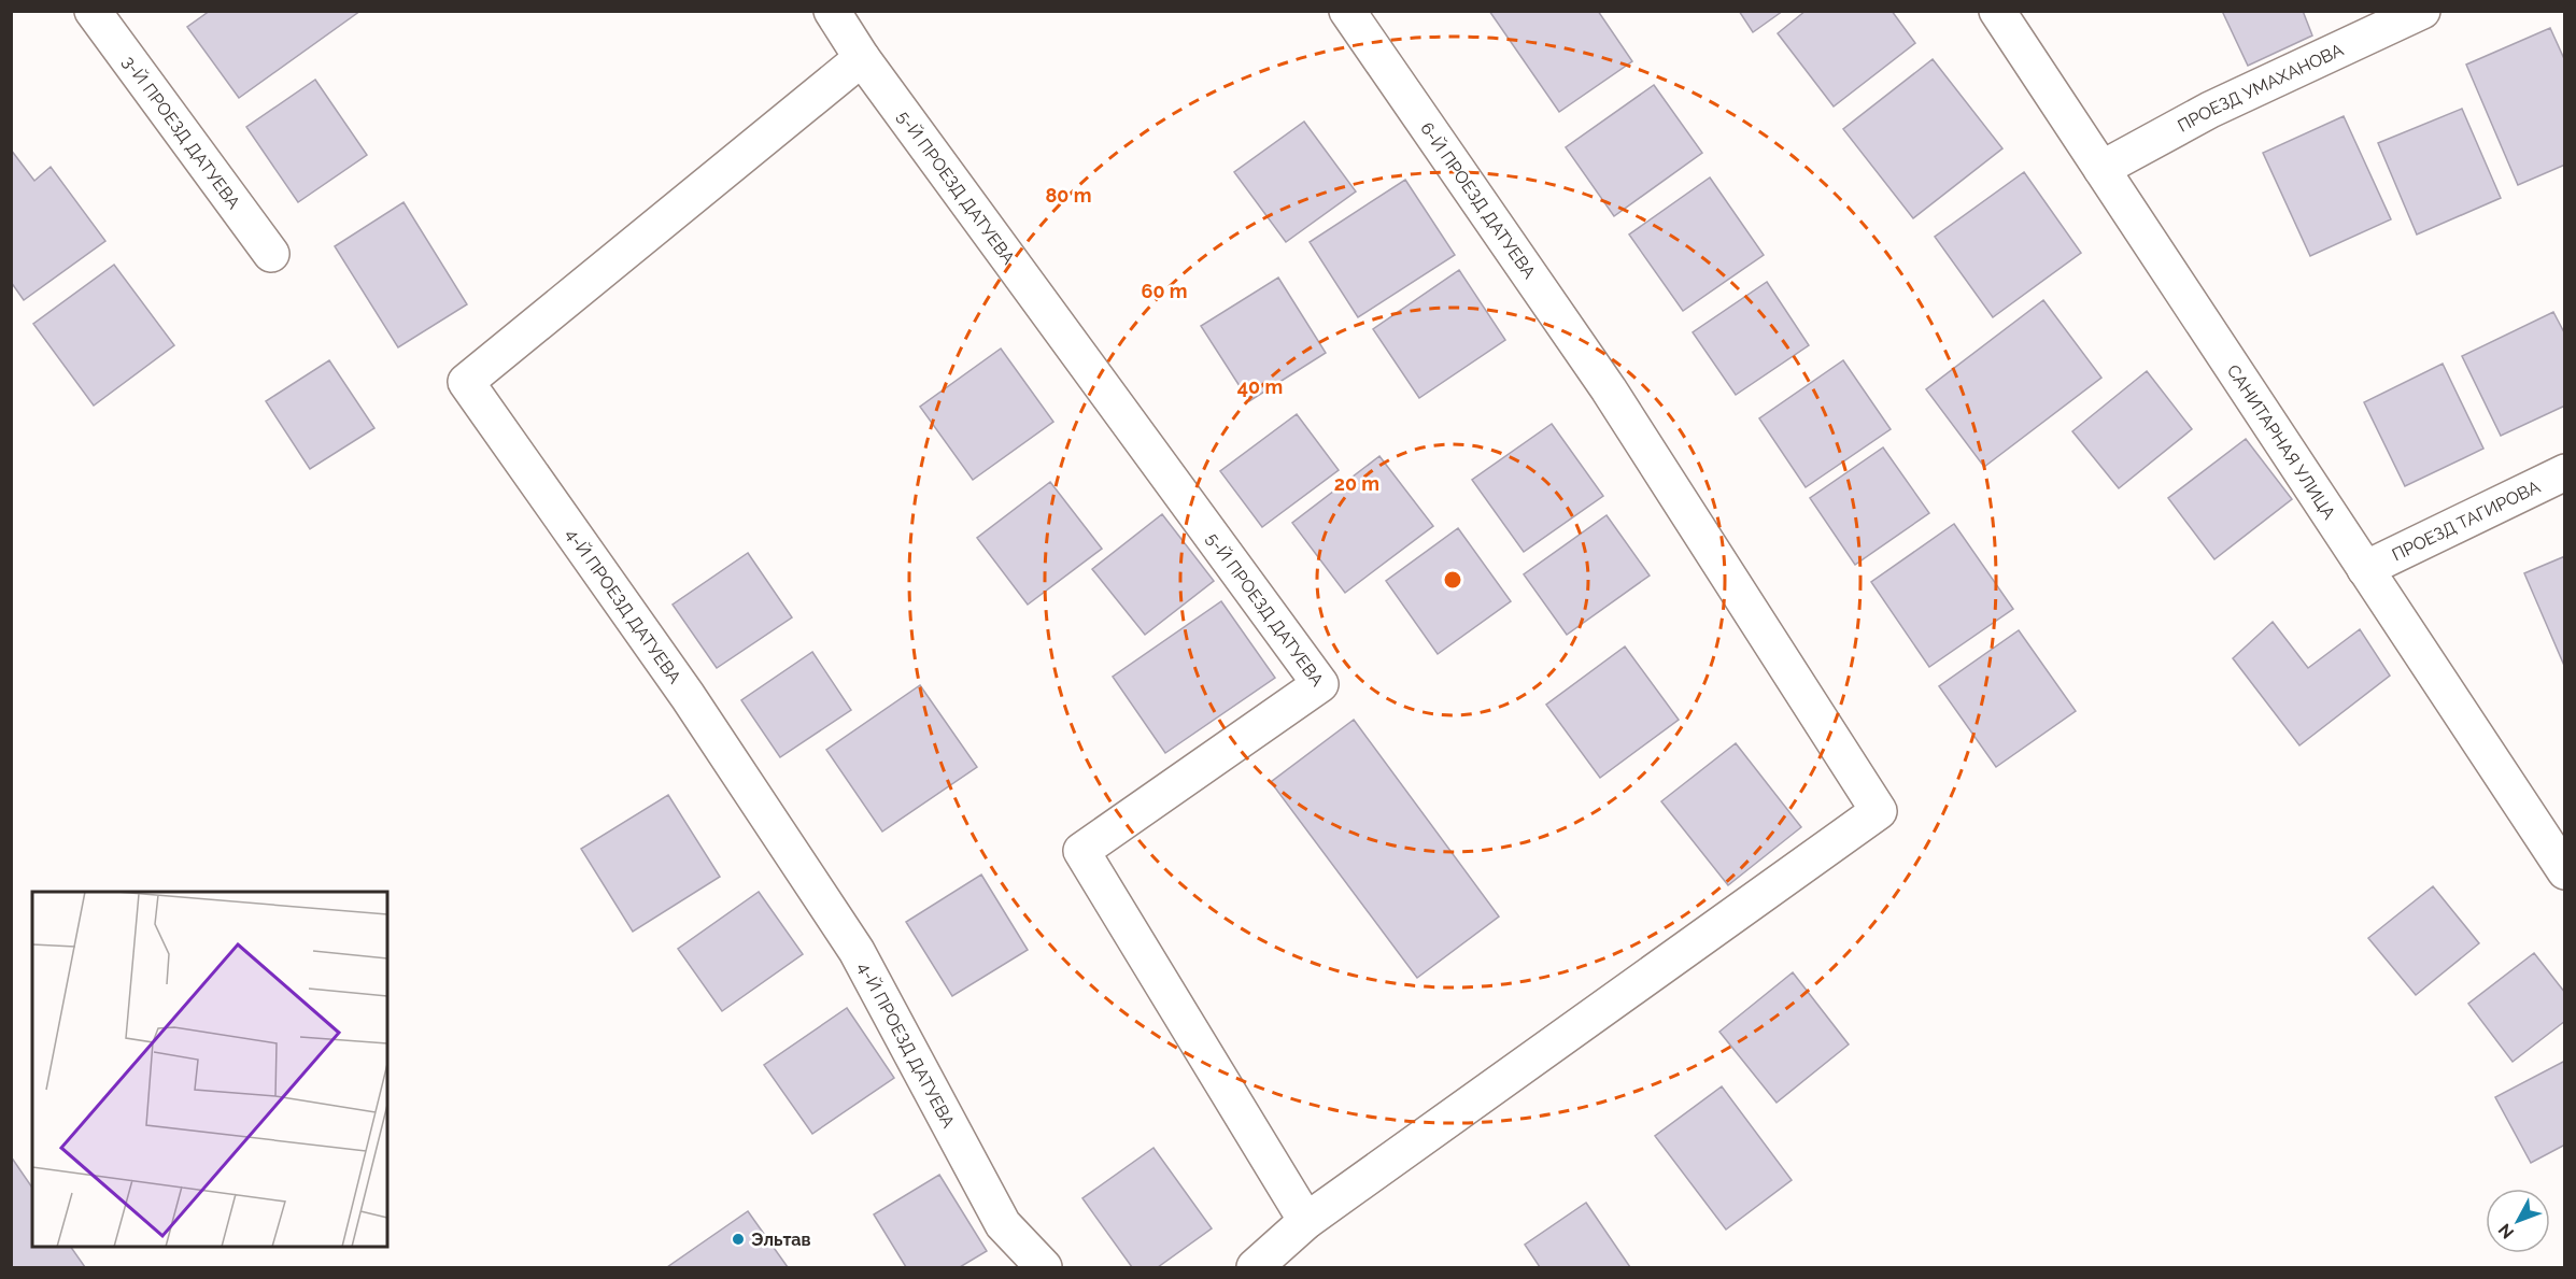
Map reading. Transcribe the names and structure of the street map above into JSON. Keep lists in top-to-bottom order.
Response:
{
  "streets": {
    "street": [
      "ПРОЕЗД УМАХАНОВА",
      "3-Й ПРОЕЗД ДАТУЕВА",
      "5-Й ПРОЕЗД ДАТУЕВА",
      "6-Й ПРОЕЗД ДАТУЕВА",
      "САНИТАРНАЯ УЛИЦА",
      "ПРОЕЗД ТАГИРОВА",
      "4-Й ПРОЕЗД ДАТУЕВА"
    ]
  },
  "crossings": [
    ["ПРОЕЗД УМАХАНОВА", "САНИТАРНАЯ УЛИЦА"],
    ["5-Й ПРОЕЗД ДАТУЕВА", "6-Й ПРОЕЗД ДАТУЕВА"],
    ["5-Й ПРОЕЗД ДАТУЕВА", "4-Й ПРОЕЗД ДАТУЕВА"],
    ["САНИТАРНАЯ УЛИЦА", "ПРОЕЗД ТАГИРОВА"]
  ],
  "places": ["Эльтав"],
  "north": "bottom left",
  "rings": [
    "80 m",
    "60 m",
    "40 m",
    "20 m"
  ]
}
